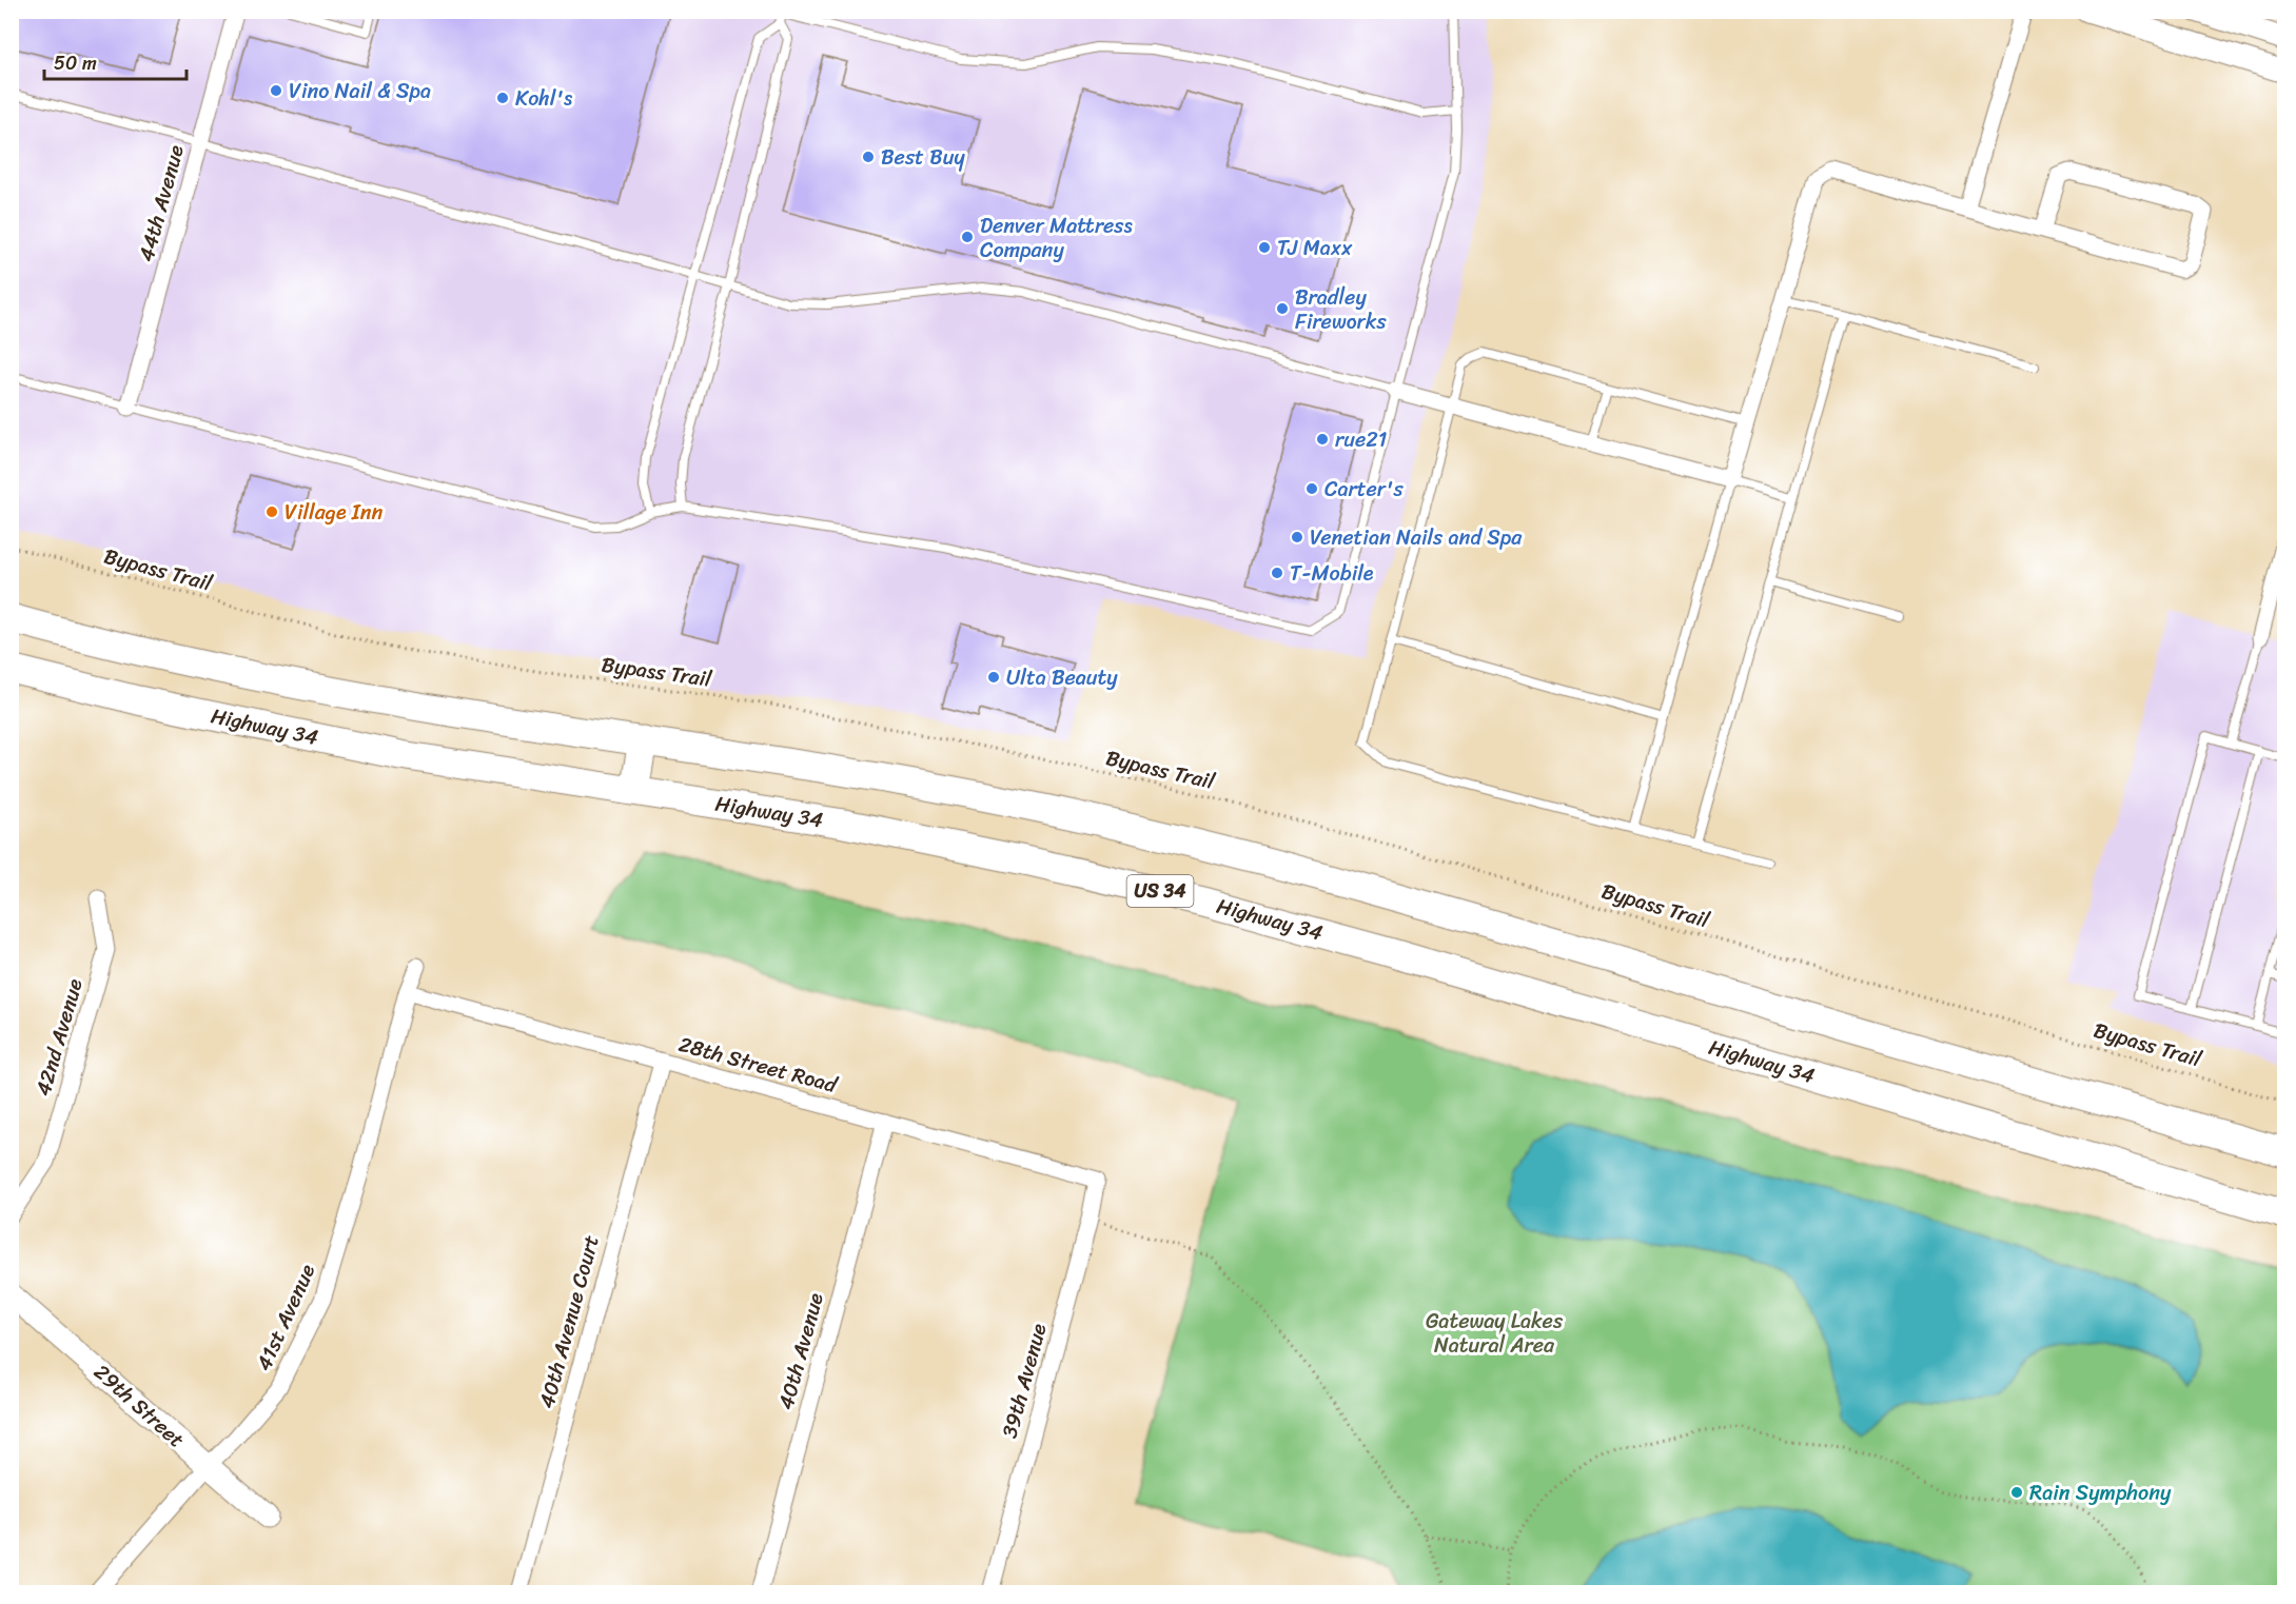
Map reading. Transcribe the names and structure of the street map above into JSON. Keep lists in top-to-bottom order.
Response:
{
  "streets": {
    "highway": ["Highway 34", "US 34"],
    "street": [
      "44th Avenue",
      "42nd Avenue",
      "28th Street Road",
      "41st Avenue",
      "40th Avenue Court",
      "40th Avenue",
      "39th Avenue",
      "29th Street"
    ],
    "path": ["Bypass Trail"]
  },
  "crossings": [
    ["28th Street Road", "41st Avenue"],
    ["28th Street Road", "40th Avenue Court"],
    ["28th Street Road", "40th Avenue"],
    ["28th Street Road", "39th Avenue"],
    ["41st Avenue", "29th Street"]
  ],
  "parks": ["Gateway Lakes Natural Area"],
  "places": [
    "Vino Nail & Spa",
    "Kohl's",
    "Best Buy",
    "Denver Mattress Company",
    "TJ Maxx",
    "Bradley Fireworks",
    "rue21",
    "Carter's",
    "Village Inn",
    "Venetian Nails and Spa",
    "T-Mobile",
    "Ulta Beauty",
    "Rain Symphony"
  ],
  "scale_bar": "50 m"
}
